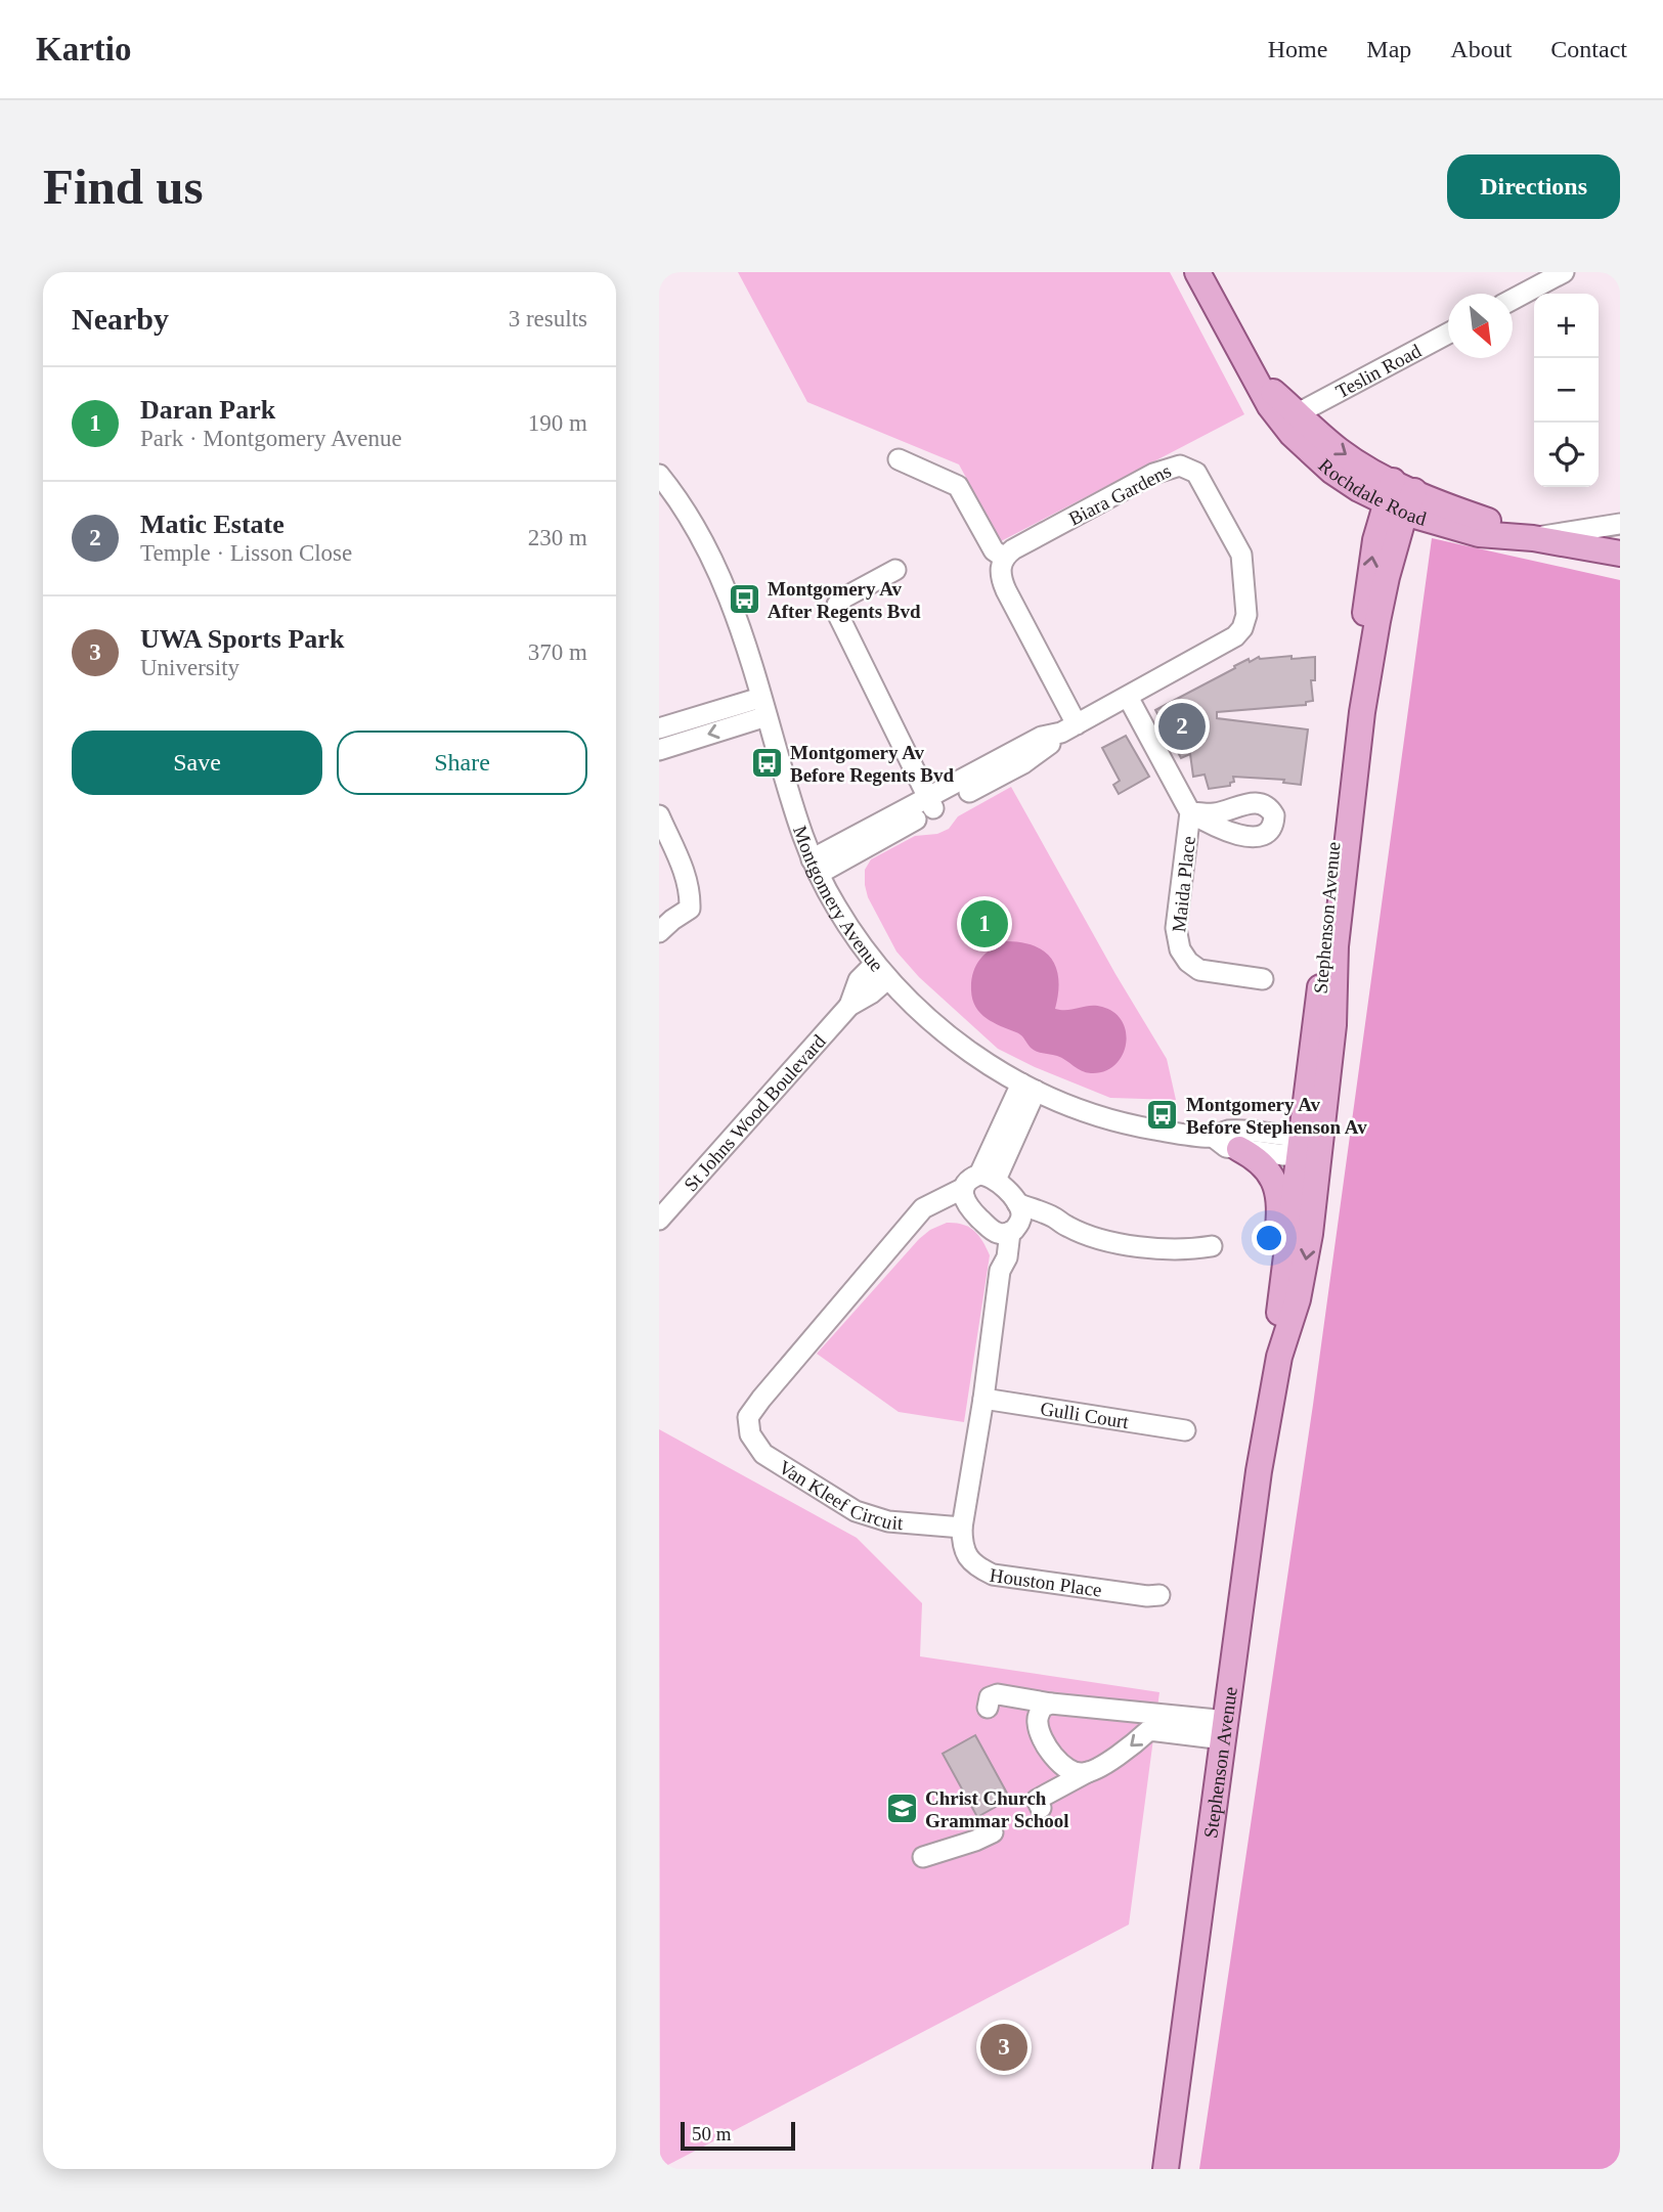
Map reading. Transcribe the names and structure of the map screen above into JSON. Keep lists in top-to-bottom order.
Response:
{
  "streets": {
    "main road": ["Rochdale Road", "Stephenson Avenue"],
    "street": [
      "Teslin Road",
      "Biara Gardens",
      "Maida Place",
      "Montgomery Avenue",
      "St Johns Wood Boulevard",
      "Gulli Court",
      "Van Kleef Circuit",
      "Houston Place"
    ]
  },
  "crossings": [
    ["Teslin Road", "Rochdale Road"],
    ["Rochdale Road", "Stephenson Avenue"],
    ["Biara Gardens", "Maida Place"],
    ["Biara Gardens", "Montgomery Avenue"],
    ["Montgomery Avenue", "Stephenson Avenue"],
    ["Montgomery Avenue", "St Johns Wood Boulevard"],
    ["Van Kleef Circuit", "Houston Place"]
  ],
  "places": {
    "bus stop": ["Montgomery Av After Regents Bvd", "Montgomery Av Before Regents Bvd", "Montgomery Av Before Stephenson Av"],
    "school or university": ["Christ Church Grammar School"]
  },
  "scale_bar": "50 m",
  "north": "bottom right",
  "page": {
    "header": "Kartio",
    "nav": [
      "Home",
      "Map",
      "About",
      "Contact"
    ],
    "buttons": [
      "Directions",
      ["Save", "Share"]
    ],
    "title": "Find us",
    "heading": ["Nearby", "3 results"],
    "map_buttons": ["+", "−"],
    "list": [
      {
        "mark": "1",
        "name": "Daran Park",
        "note": "Park · Montgomery Avenue",
        "value": "190 m"
      },
      {
        "mark": "2",
        "name": "Matic Estate",
        "note": "Temple · Lisson Close",
        "value": "230 m"
      },
      {
        "mark": "3",
        "name": "UWA Sports Park",
        "note": "University",
        "value": "370 m"
      }
    ],
    "pins": ["2", "1", "3"],
    "scale": "50 m"
  }
}
